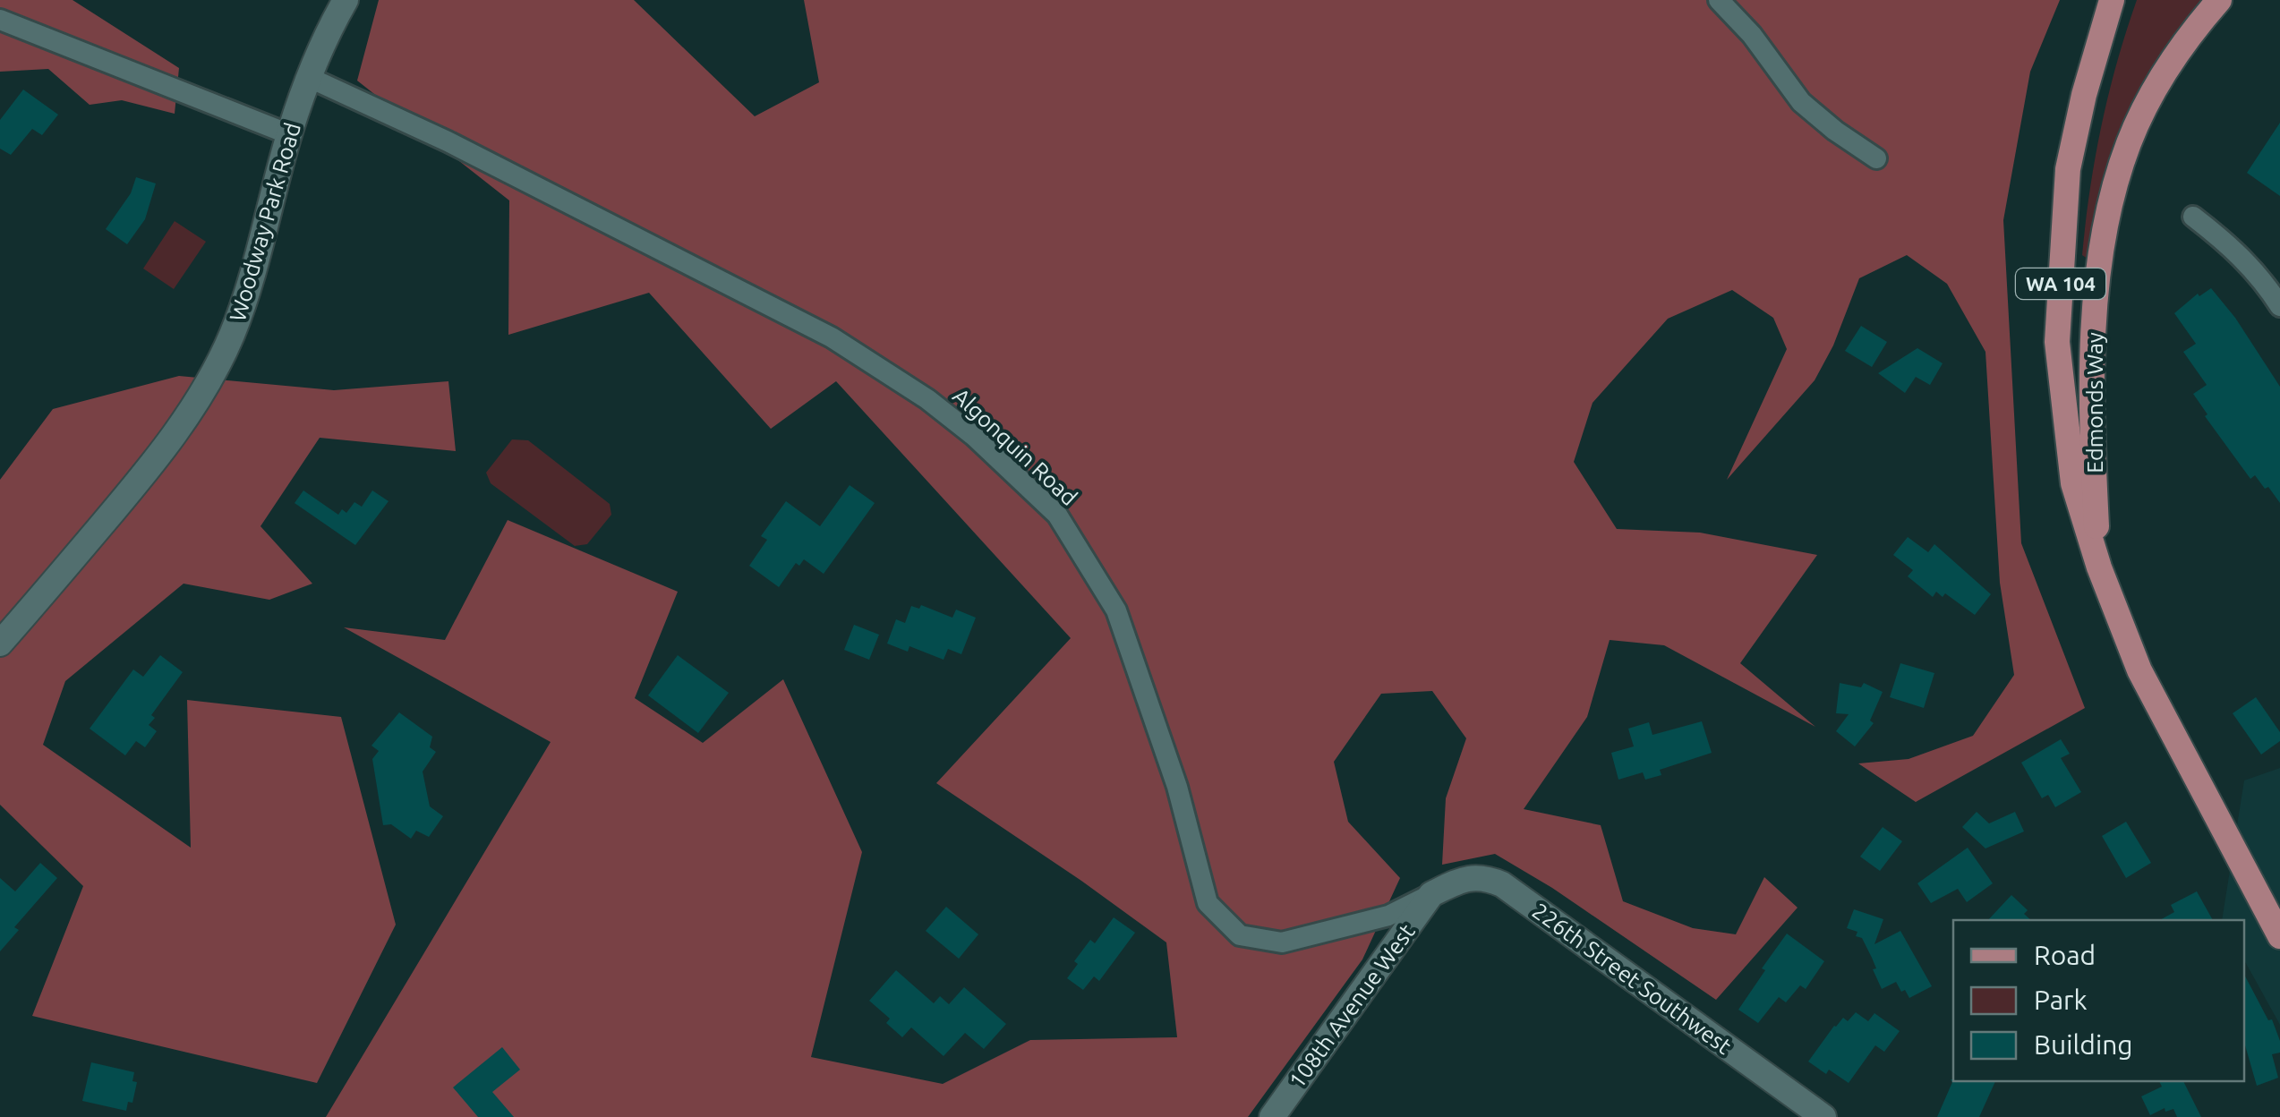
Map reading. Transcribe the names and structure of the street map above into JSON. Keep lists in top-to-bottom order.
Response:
{
  "streets": {
    "main road": ["WA 104", "Edmonds Way"],
    "street": [
      "Woodway Park Road",
      "Algonquin Road",
      "226th Street Southwest",
      "108th Avenue West"
    ]
  },
  "crossings": [
    ["Woodway Park Road", "Algonquin Road"],
    ["Algonquin Road", "226th Street Southwest"],
    ["Algonquin Road", "108th Avenue West"],
    ["226th Street Southwest", "108th Avenue West"]
  ],
  "legend": ["Road", "Park", "Building"]
}
